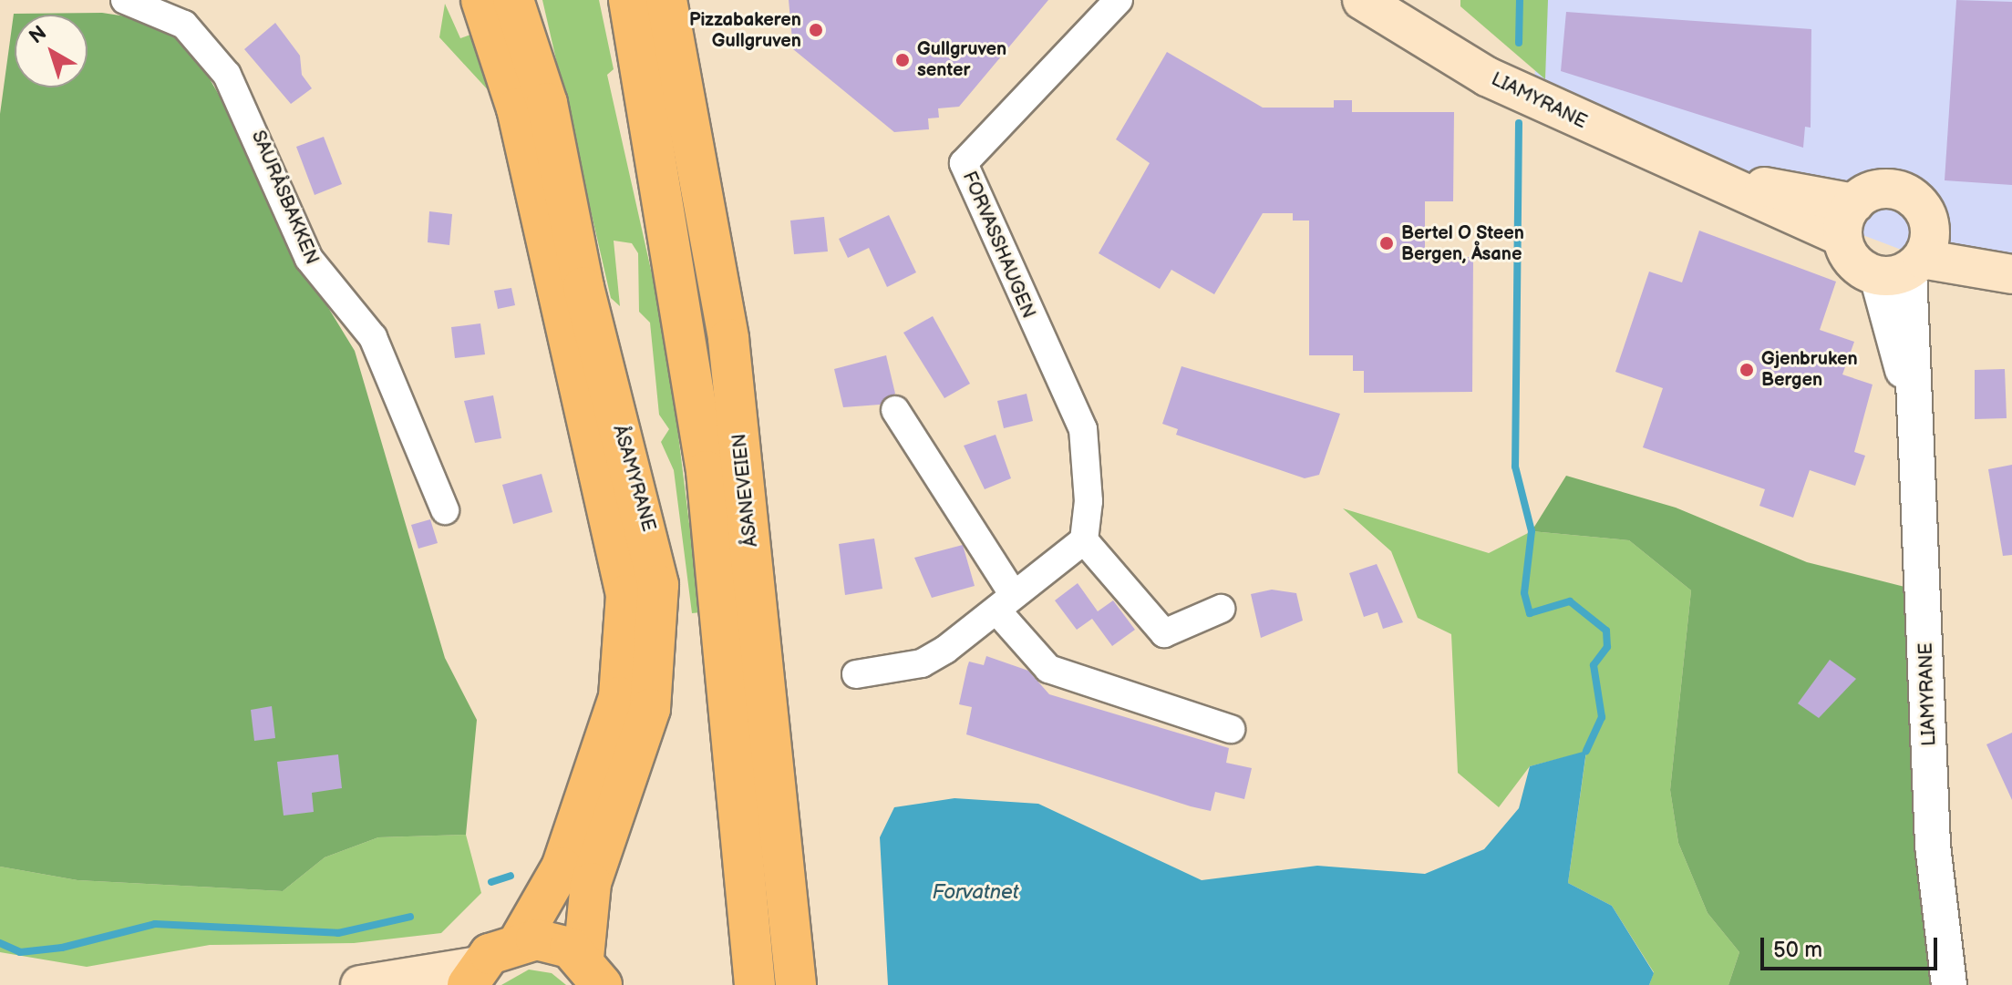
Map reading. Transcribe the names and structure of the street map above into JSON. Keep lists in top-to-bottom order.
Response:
{
  "streets": {
    "main road": ["LIAMYRANE", "ÅSAMYRANE", "ÅSANEVEIEN"],
    "street": ["SAURÅSBAKKEN", "FORVASSHAUGEN"]
  },
  "water": ["Forvatnet"],
  "places": [
    "Pizzabakeren Gullgruven",
    "Gullgruven senter",
    "Bertel O Steen Bergen, Åsane",
    "Gjenbruken Bergen"
  ],
  "scale_bar": "50 m",
  "north": "top left"
}
